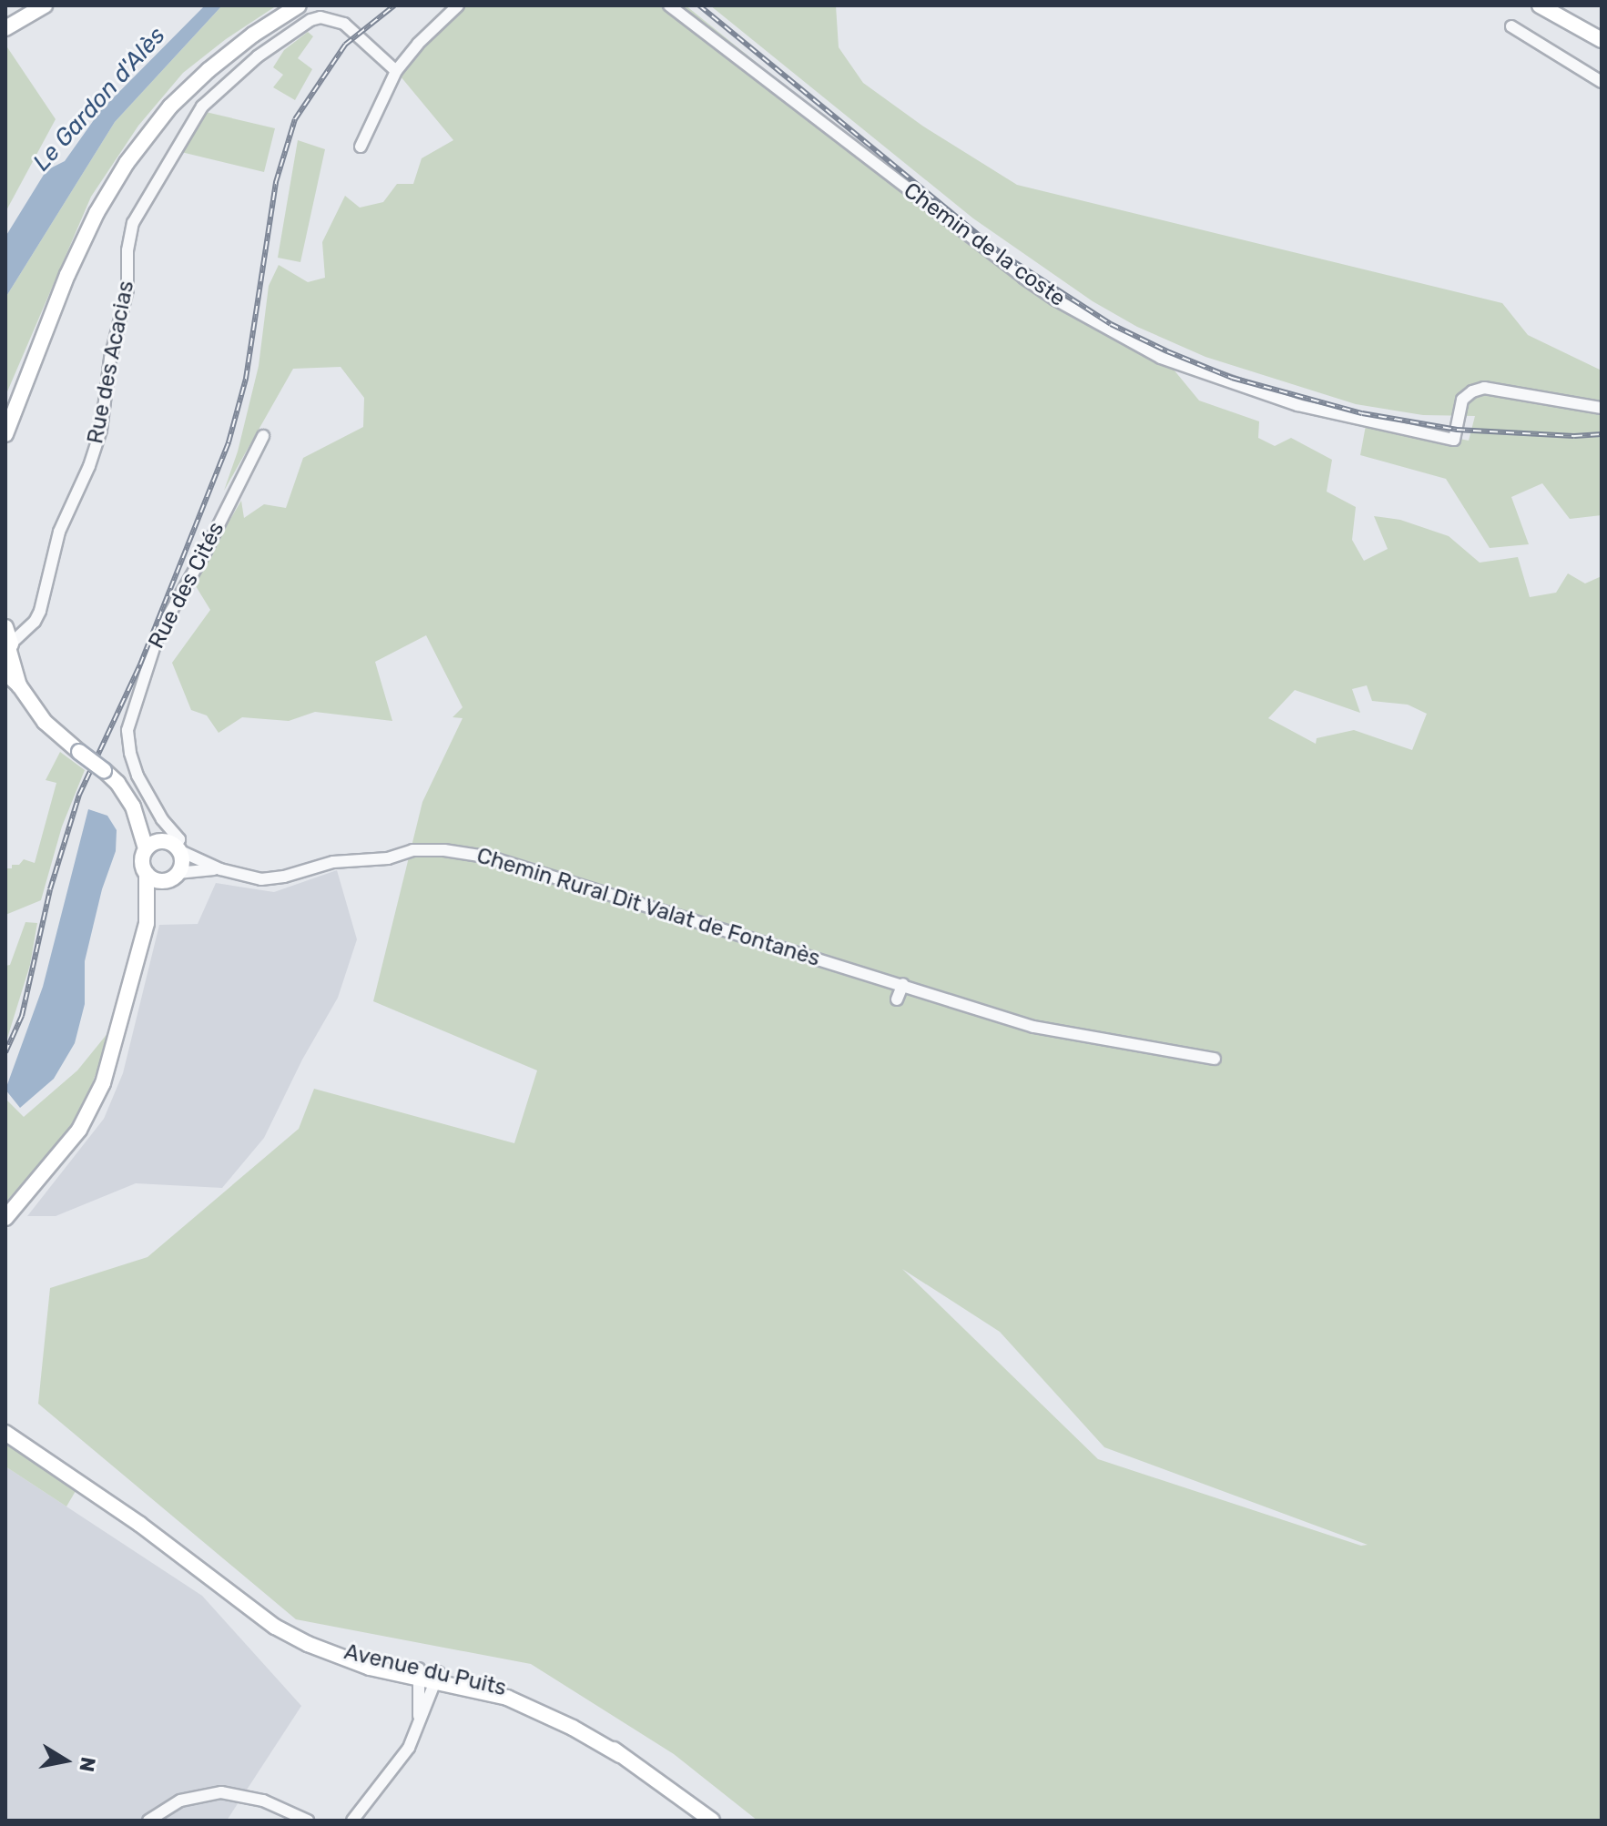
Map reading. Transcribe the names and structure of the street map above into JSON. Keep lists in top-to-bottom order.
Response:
{
  "streets": {
    "main road": ["Avenue du Puits"],
    "street": [
      "Chemin de la coste",
      "Rue des Acacias",
      "Rue des Cités",
      "Chemin Rural Dit Valat de Fontanès"
    ]
  },
  "crossings": [
    ["Rue des Cités", "Chemin Rural Dit Valat de Fontanès"]
  ],
  "water": ["Le Gardon d'Alès"],
  "north": "right"
}
